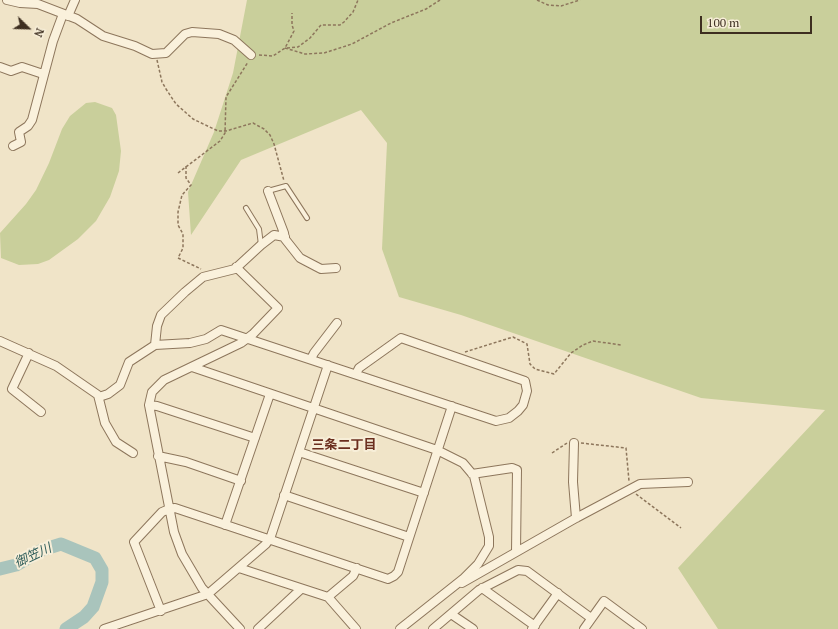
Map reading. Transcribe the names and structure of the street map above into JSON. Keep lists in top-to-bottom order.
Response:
{
  "districts": ["三条二丁目"],
  "water": ["御笠川"],
  "scale_bar": "100 m",
  "north": "bottom right"
}
